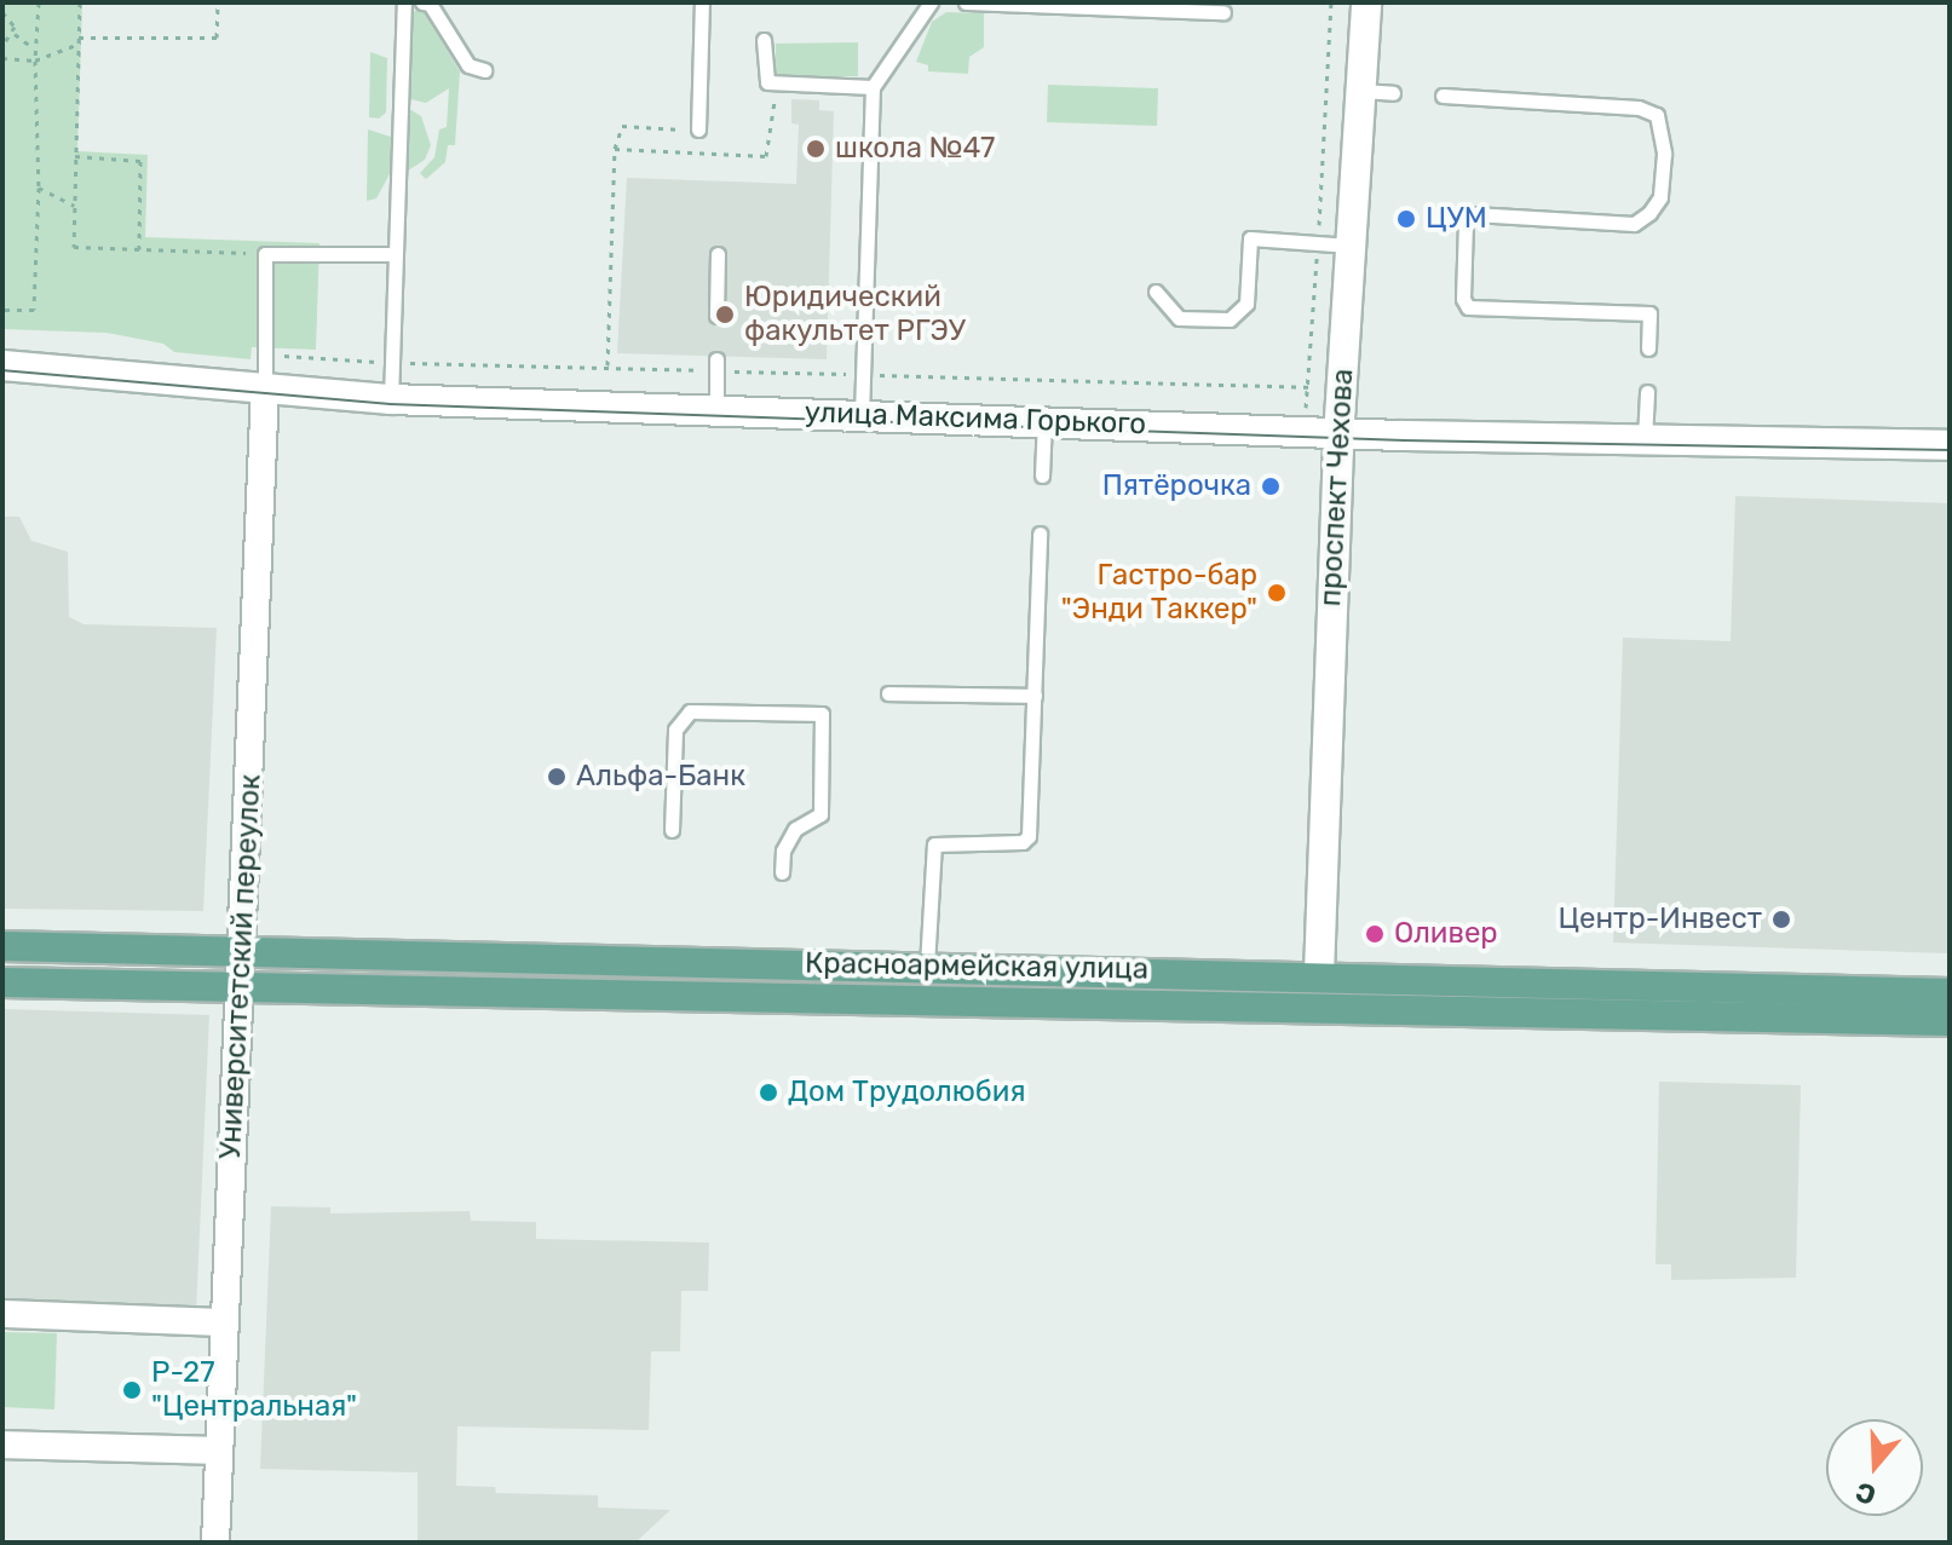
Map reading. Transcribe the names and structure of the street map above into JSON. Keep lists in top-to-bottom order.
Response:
{
  "streets": {
    "main road": ["улица Максима Горького", "проспект Чехова", "Красноармейская улица"],
    "street": ["Университетский переулок"]
  },
  "crossings": [
    ["улица Максима Горького", "проспект Чехова"],
    ["улица Максима Горького", "Университетский переулок"],
    ["проспект Чехова", "Красноармейская улица"],
    ["Университетский переулок", "Красноармейская улица"]
  ],
  "places": [
    "школа №47",
    "ЦУМ",
    "Юридический факультет РГЭУ",
    "Пятёрочка",
    "Гастро-бар \"Энди Таккер\"",
    "Альфа-Банк",
    "Центр-Инвест",
    "Оливер",
    "Дом Трудолюбия",
    "Р-27 \"Центральная\""
  ],
  "north": "bottom"
}
